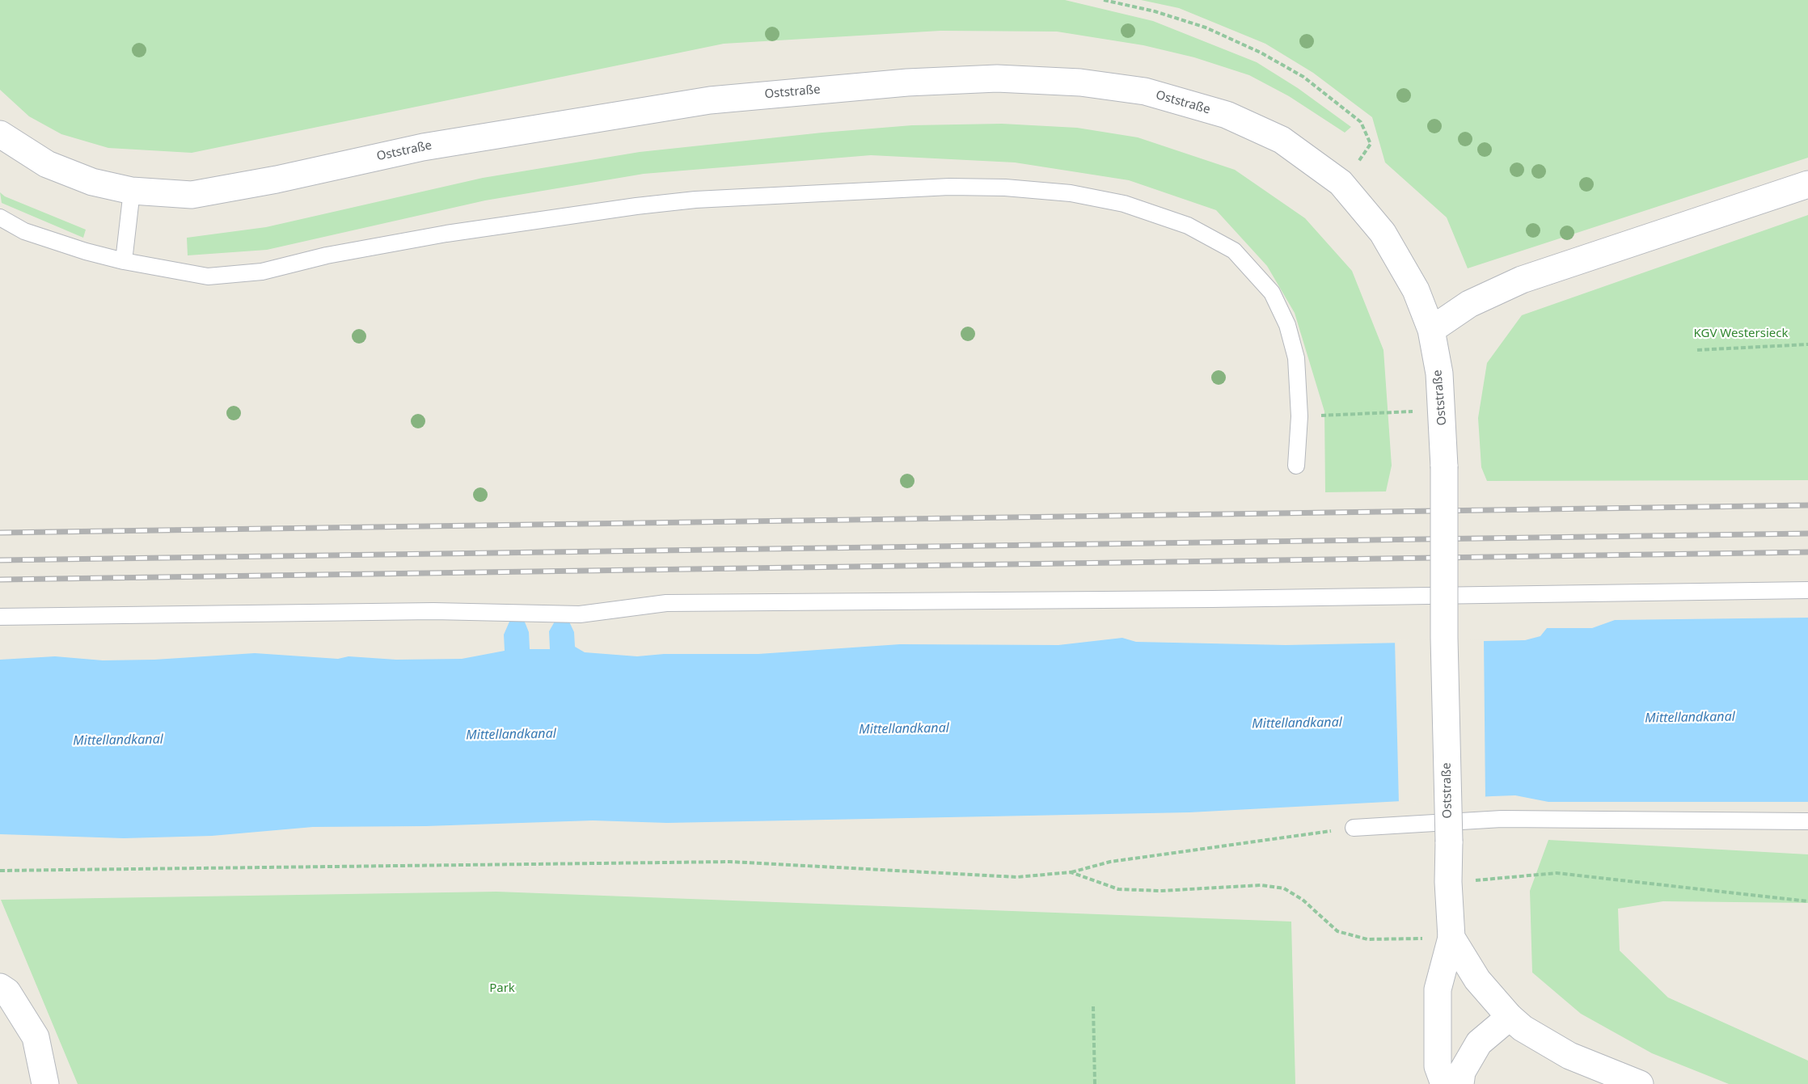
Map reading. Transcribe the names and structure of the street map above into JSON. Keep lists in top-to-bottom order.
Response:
{
  "streets": {
    "street": ["Oststraße"]
  },
  "water": ["Mittellandkanal"],
  "parks": ["KGV Westersieck", "Park"]
}
